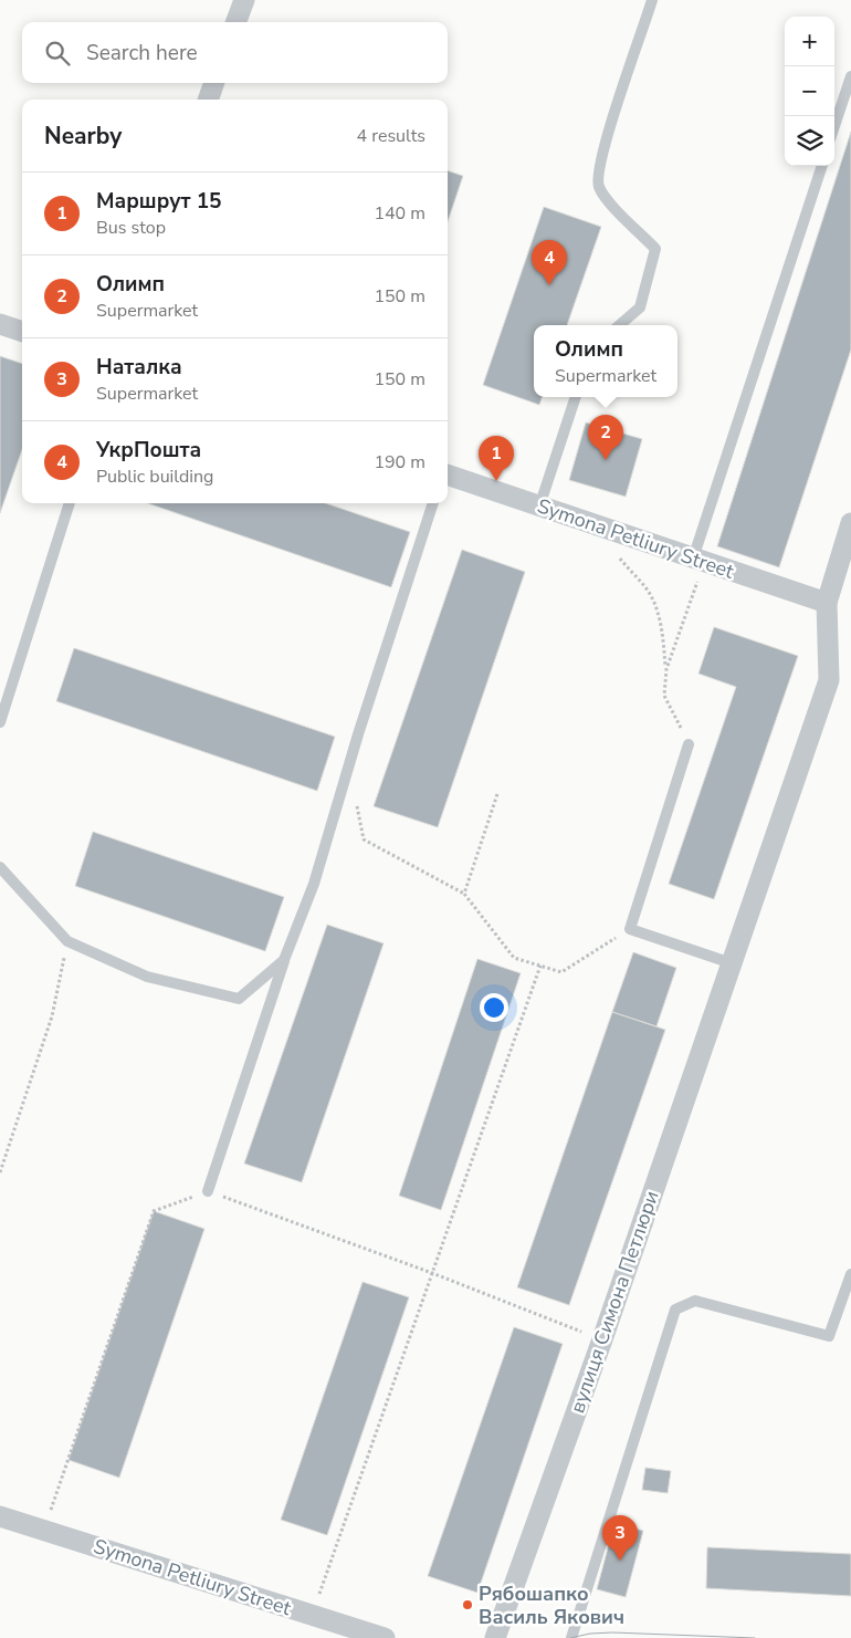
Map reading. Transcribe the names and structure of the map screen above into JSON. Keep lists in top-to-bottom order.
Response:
{
  "streets": {
    "street": ["Symona Petliury Street", "вулиця Симона Петлюри"]
  },
  "places": ["Рябошапко Василь Якович"],
  "page": {
    "map_buttons": ["+", "−"],
    "search": "Search here",
    "heading": ["Nearby", "4 results"],
    "list": [
      {
        "mark": "1",
        "name": "Маршрут 15",
        "note": "Bus stop",
        "value": "140 m"
      },
      {
        "mark": "2",
        "name": "Олимп",
        "note": "Supermarket",
        "value": "150 m"
      },
      {
        "mark": "3",
        "name": "Наталка",
        "note": "Supermarket",
        "value": "150 m"
      },
      {
        "mark": "4",
        "name": "УкрПошта",
        "note": "Public building",
        "value": "190 m"
      }
    ],
    "pins": [
      "4",
      "2",
      "1",
      "3"
    ],
    "popup": ["Олимп", "Supermarket"]
  }
}
